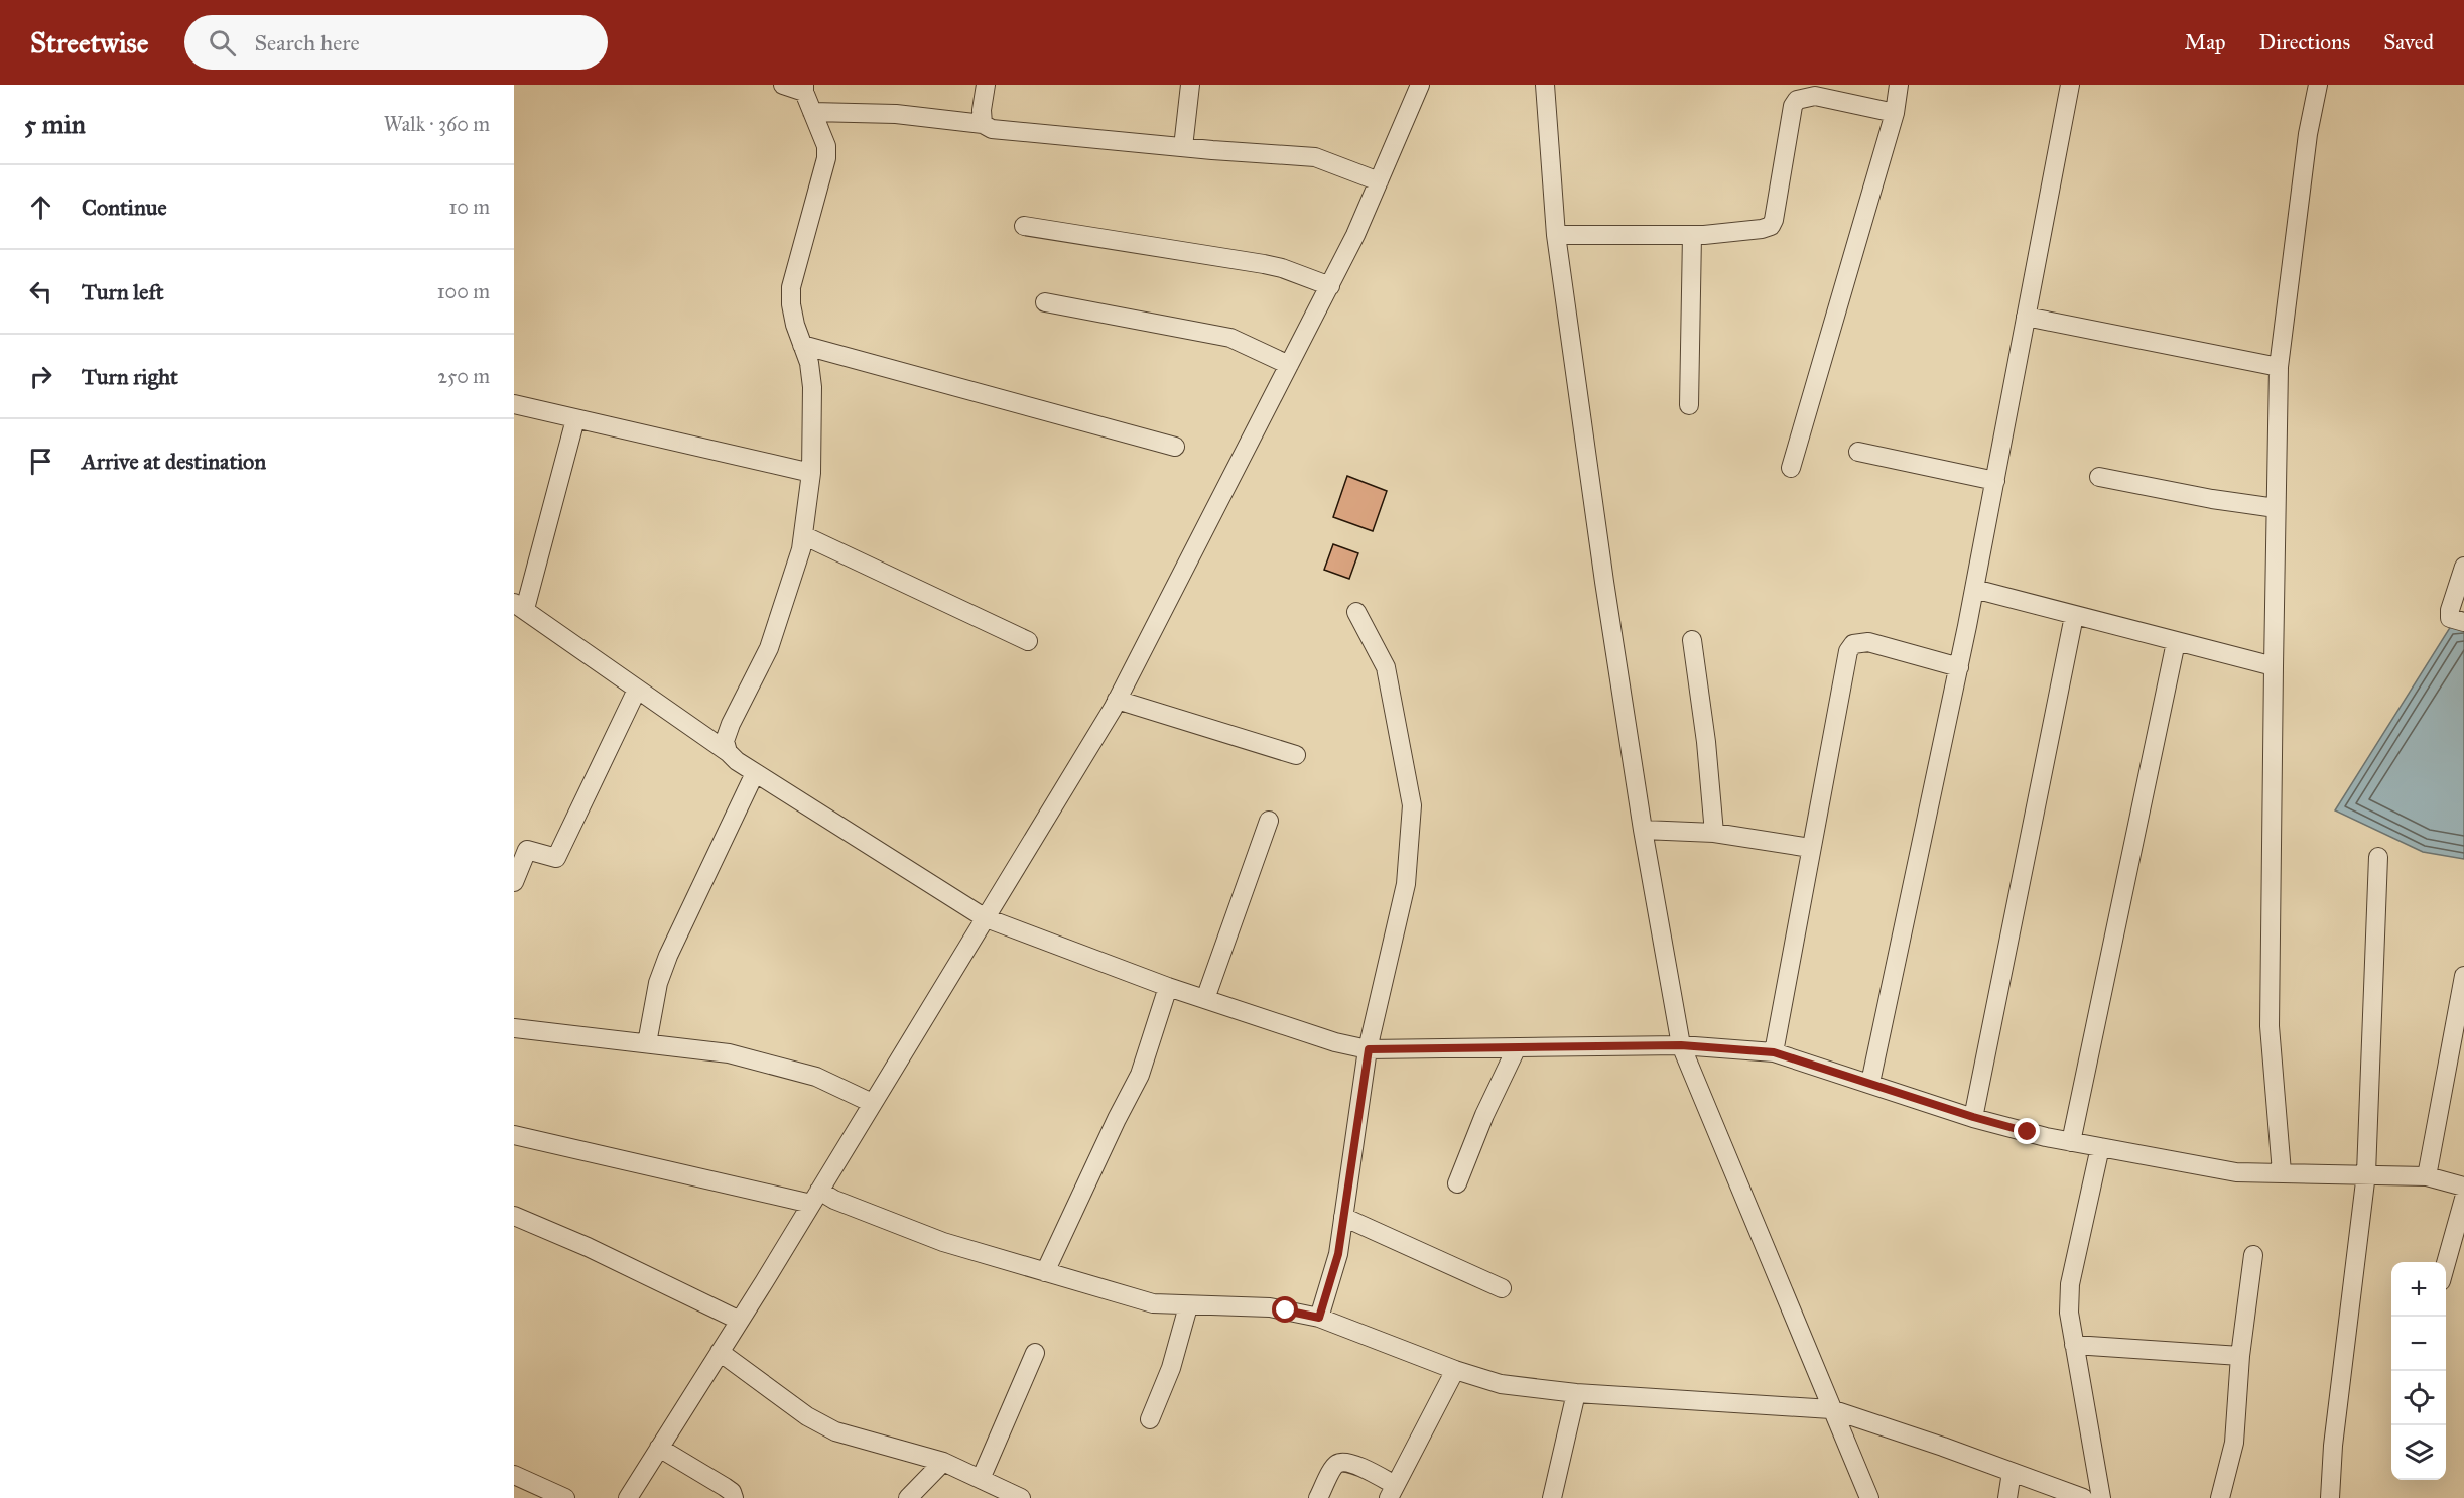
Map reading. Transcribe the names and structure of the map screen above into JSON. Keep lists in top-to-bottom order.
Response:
{
  "page": {
    "header": "Streetwise",
    "search": "Search here",
    "nav": ["Map", "Directions", "Saved"],
    "heading": ["5 min", "Walk · 360 m"],
    "list": [
      ["Continue", "10 m"],
      ["Turn left", "100 m"],
      ["Turn right", "250 m"],
      "Arrive at destination"
    ],
    "map_buttons": ["+", "−"]
  }
}
